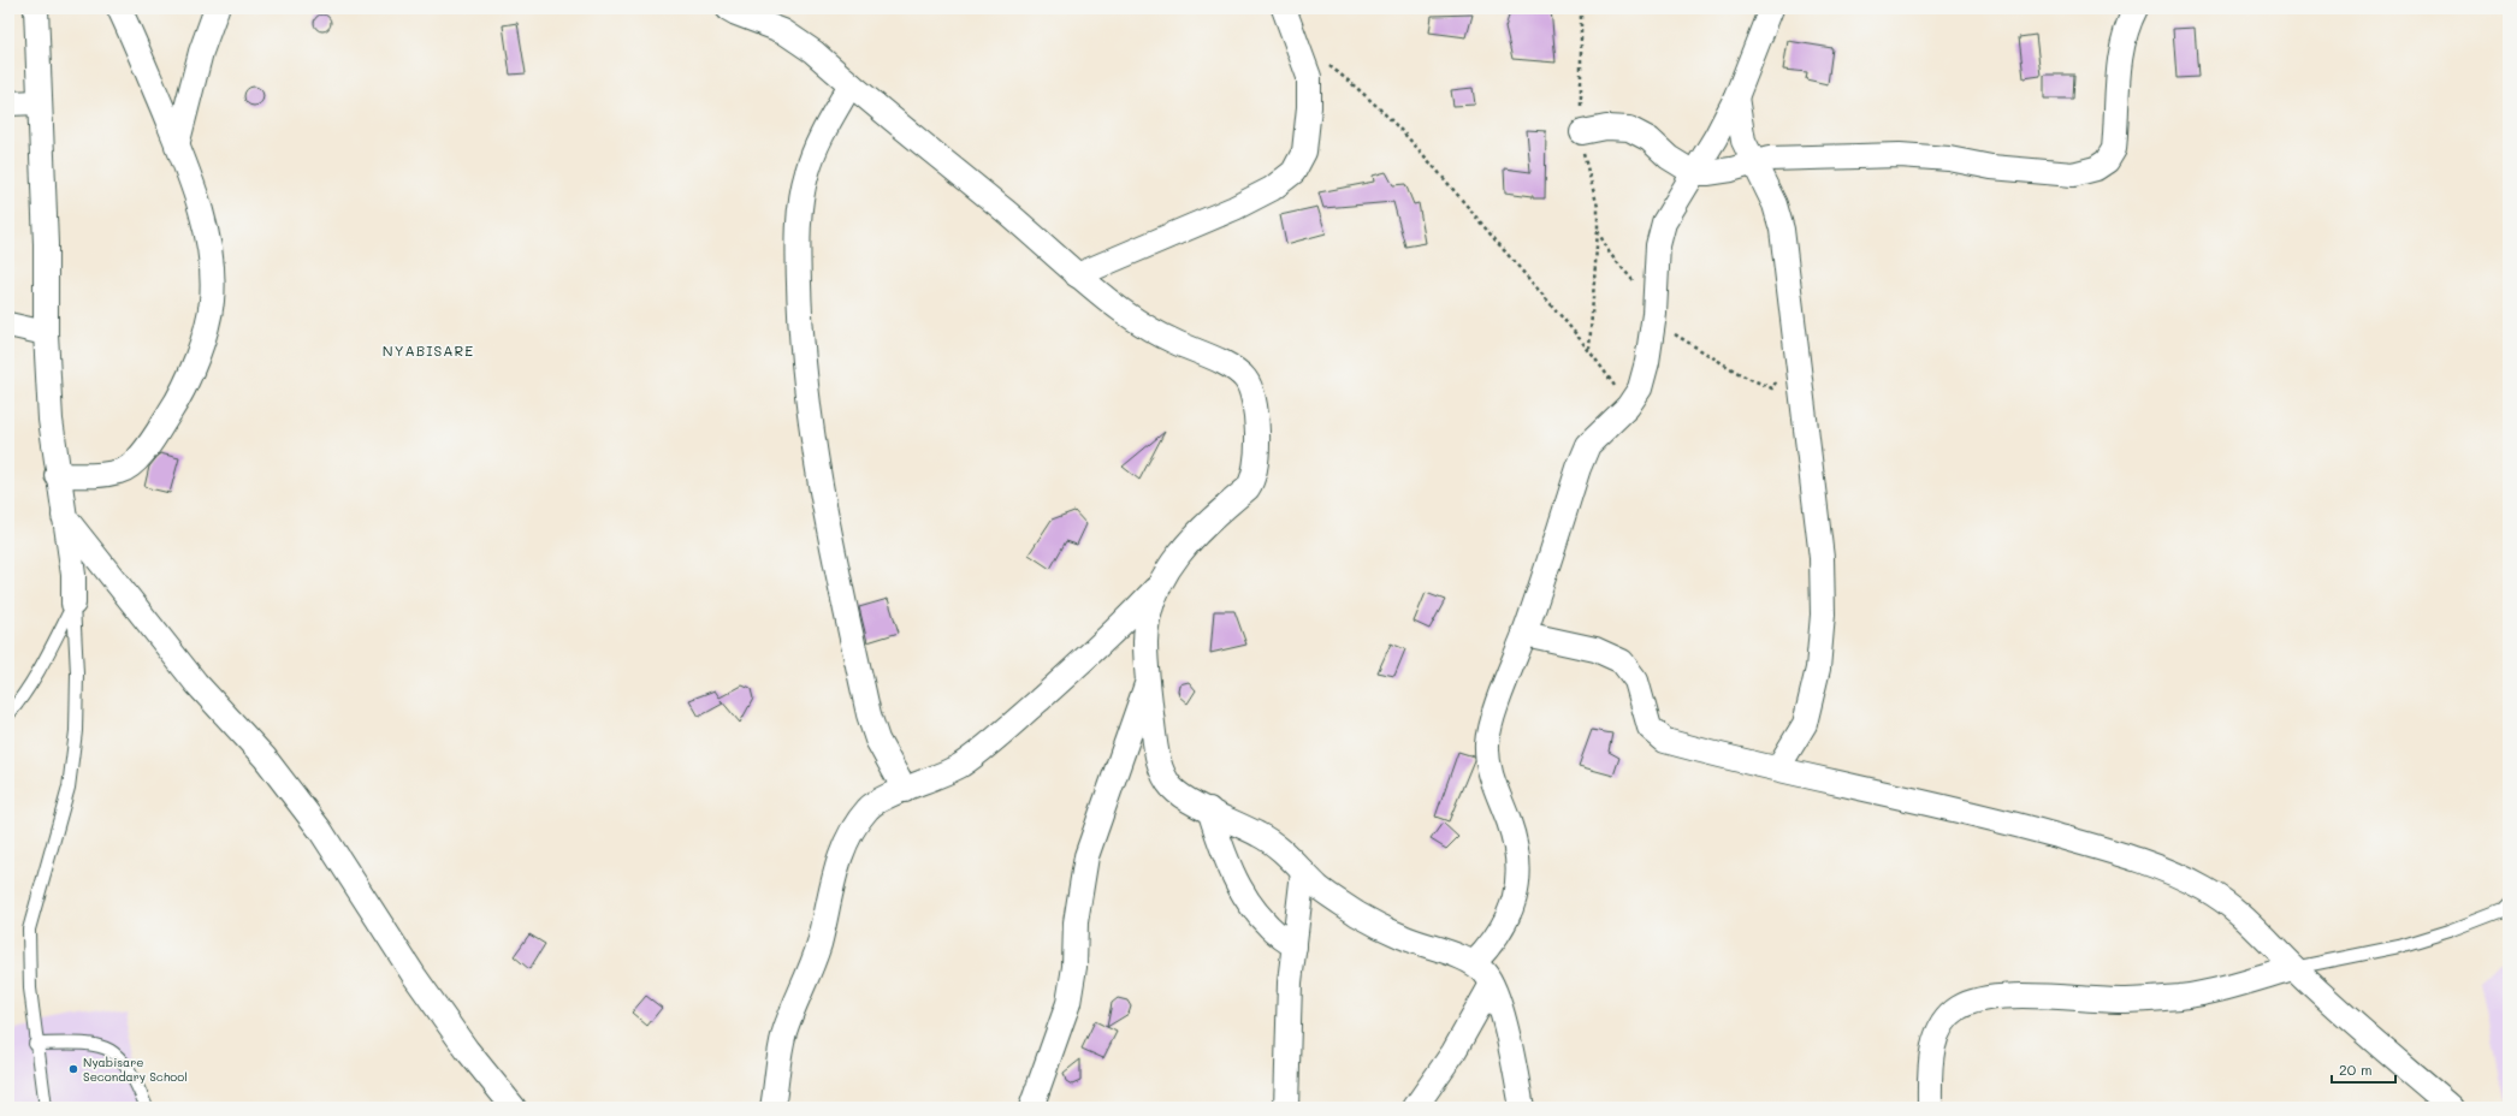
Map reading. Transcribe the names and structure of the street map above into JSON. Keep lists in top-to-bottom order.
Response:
{
  "districts": ["NYABISARE"],
  "places": ["Nyabisare Secondary School"],
  "scale_bar": "20 m"
}
